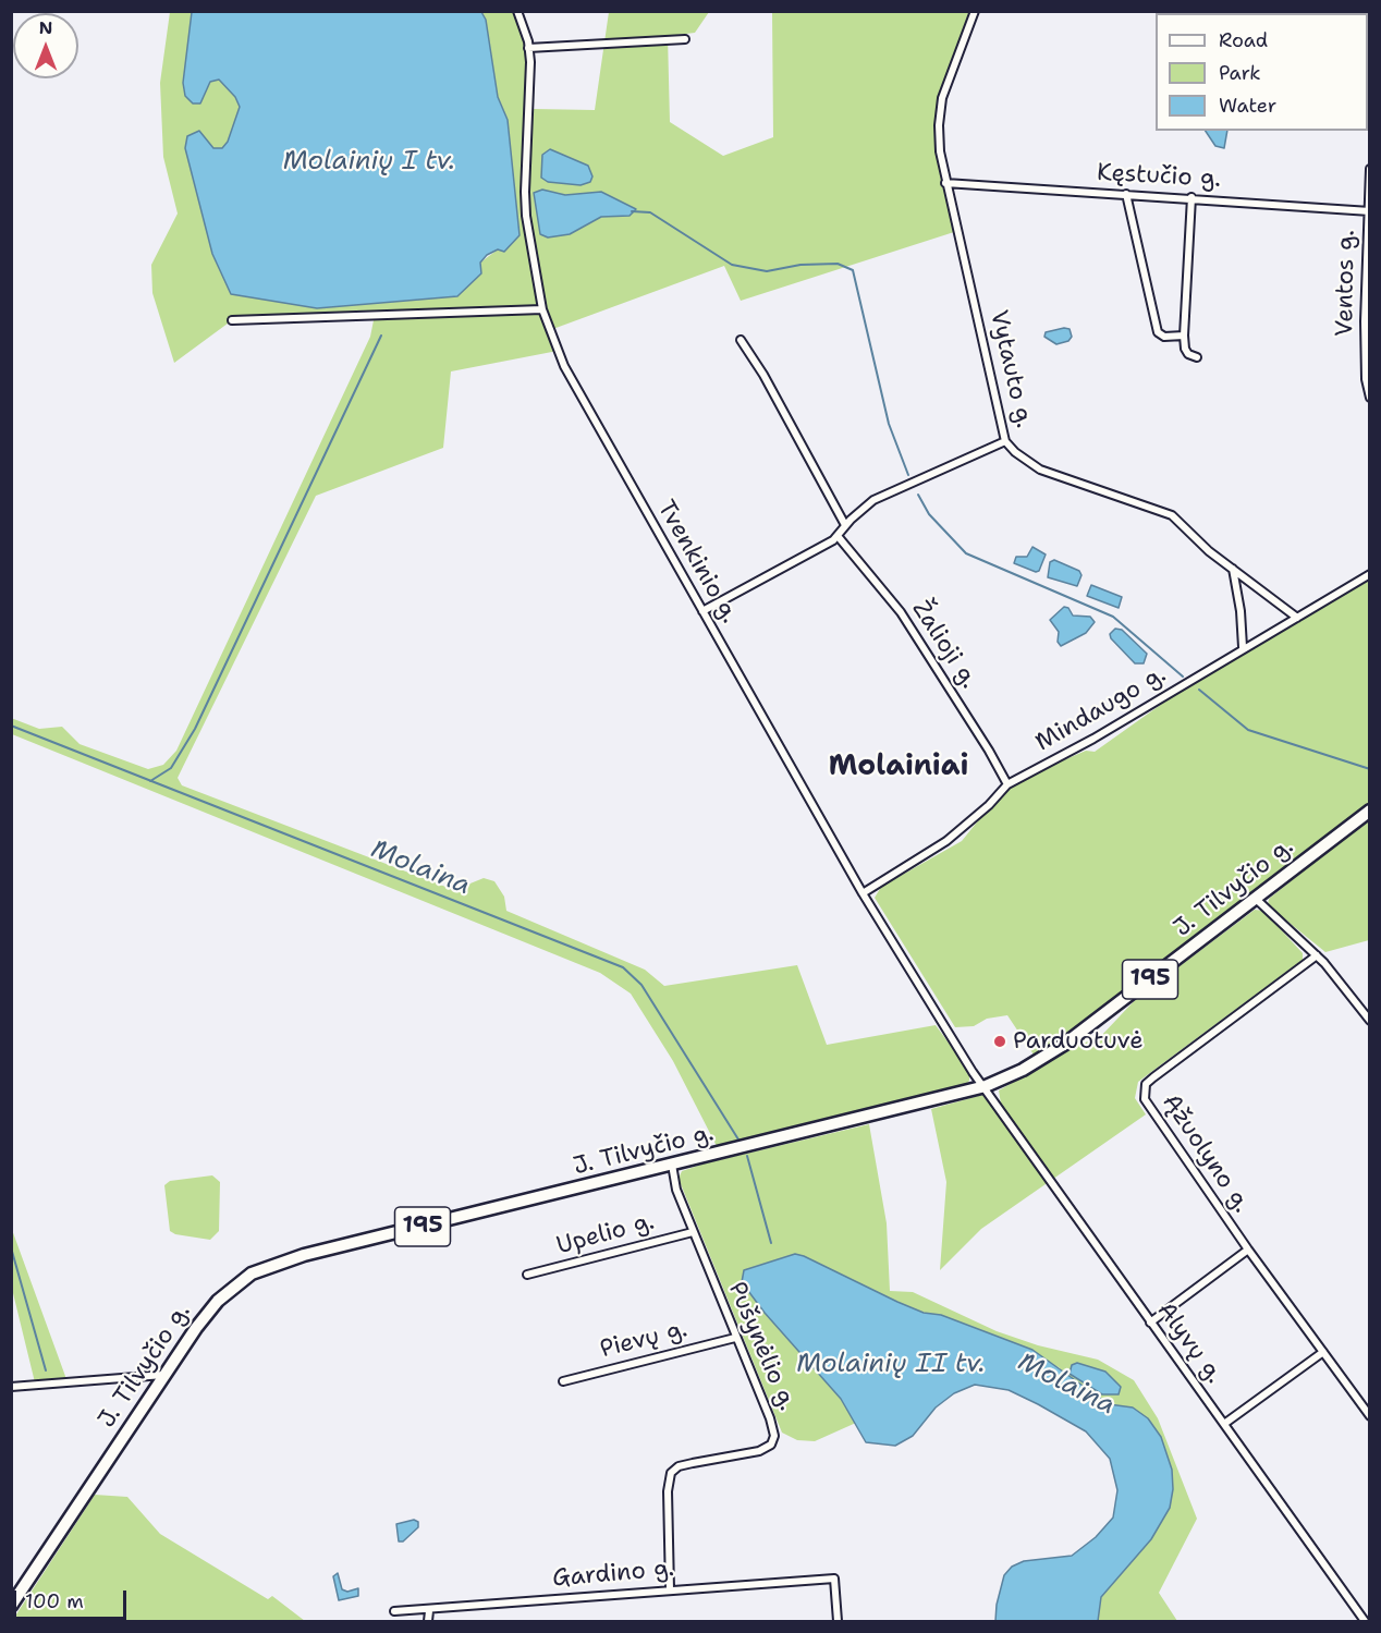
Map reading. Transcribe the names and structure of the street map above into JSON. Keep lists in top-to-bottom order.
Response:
{
  "streets": {
    "main road": ["J. Tilvyčio g.", "195"],
    "street": [
      "Kęstučio g.",
      "Ventos g.",
      "Vytauto g.",
      "Tvenkinio g.",
      "Žalioji g.",
      "Mindaugo g.",
      "Ąžuolyno g.",
      "Upelio g.",
      "Pievų g.",
      "Alyvų g.",
      "Pušynėlio g.",
      "Gardino g."
    ]
  },
  "crossings": [
    ["Kęstučio g.", "Ventos g."],
    ["Kęstučio g.", "Vytauto g."],
    ["Vytauto g.", "Mindaugo g."],
    ["Tvenkinio g.", "Mindaugo g."],
    ["Tvenkinio g.", "J. Tilvyčio g."],
    ["Tvenkinio g.", "Alyvų g."],
    ["Žalioji g.", "Mindaugo g."],
    ["J. Tilvyčio g.", "Alyvų g."],
    ["J. Tilvyčio g.", "Pušynėlio g."],
    ["Upelio g.", "Pušynėlio g."],
    ["Pievų g.", "Pušynėlio g."],
    ["Pušynėlio g.", "Gardino g."]
  ],
  "districts": ["Molainiai"],
  "water": ["Molainių I tv.", "Molaina", "Molainių II tv."],
  "places": ["Parduotuvė"],
  "legend": ["Road", "Park", "Water"],
  "scale_bar": "100 m",
  "north": "top"
}
